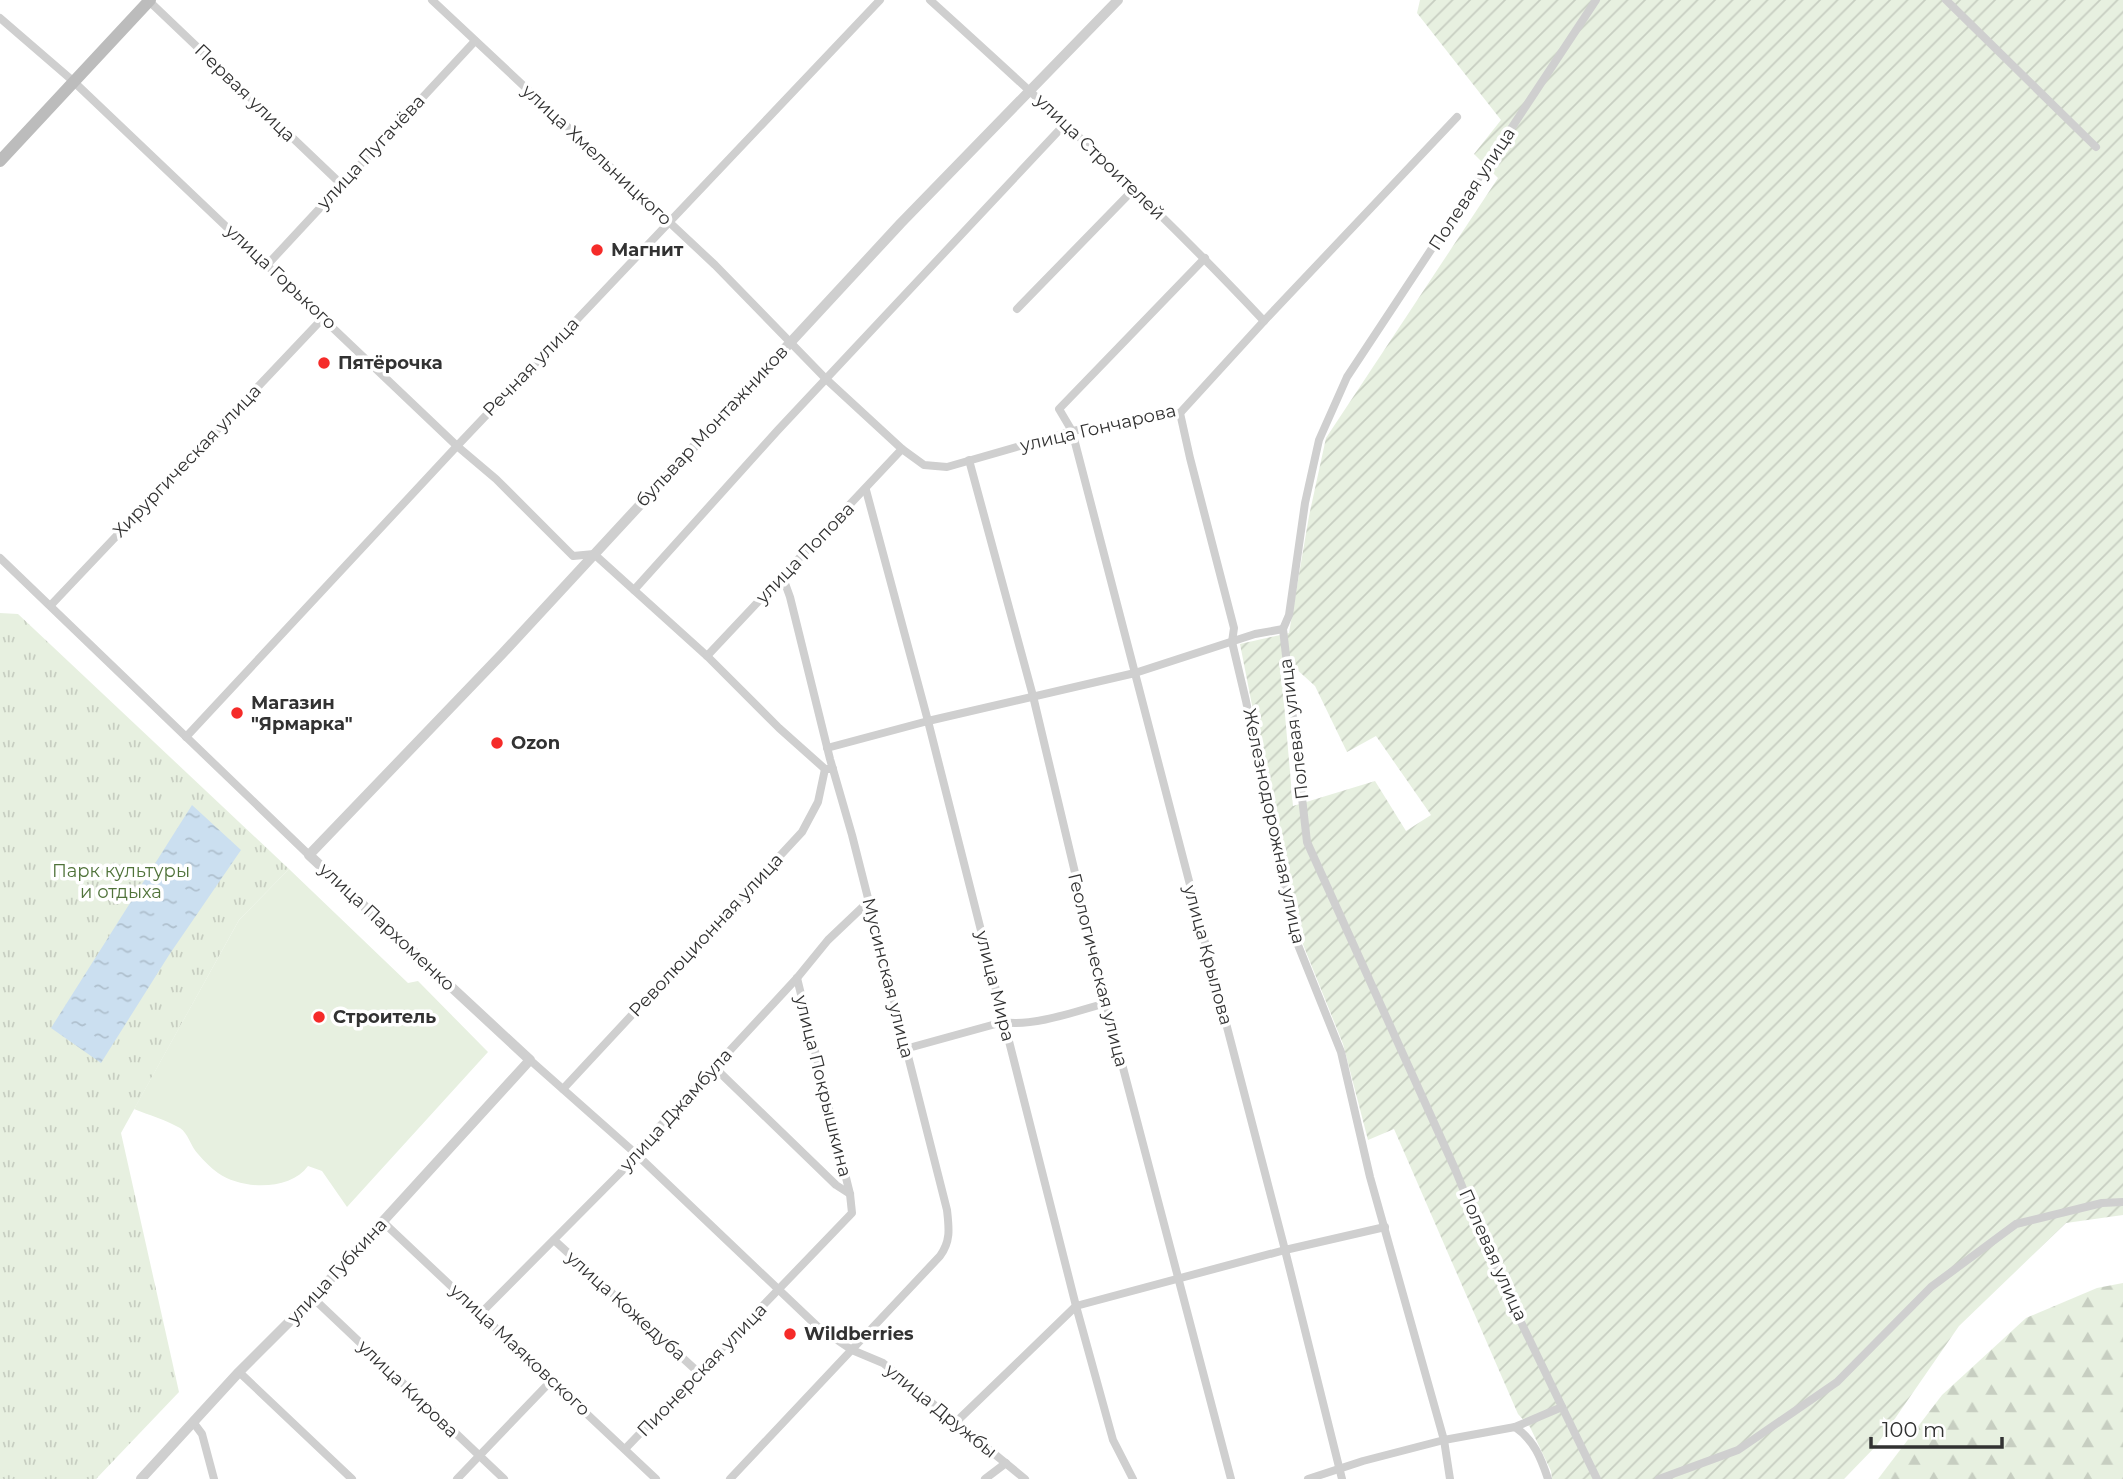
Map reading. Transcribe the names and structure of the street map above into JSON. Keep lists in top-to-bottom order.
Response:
{
  "streets": {
    "street": [
      "Первая улица",
      "улица Пугачёва",
      "улица Хмельницкого",
      "улица Строителей",
      "Полевая улица",
      "улица Горького",
      "Речная улица",
      "бульвар Монтажников",
      "улица Гончарова",
      "Хирургическая улица",
      "улица Попова",
      "Железнодорожная улица",
      "улица Пархоменко",
      "Революционная улица",
      "улица Крылова",
      "Геологическая улица",
      "Мусинская улица",
      "улица Мира",
      "улица Покрышкина",
      "улица Джамбула",
      "улица Губкина",
      "улица Кожедуба",
      "улица Маяковского",
      "Пионерская улица",
      "улица Кирова",
      "улица Дружбы"
    ]
  },
  "crossings": [
    ["Первая улица", "улица Пугачёва"],
    ["улица Пугачёва", "улица Хмельницкого"],
    ["улица Пугачёва", "улица Горького"],
    ["улица Хмельницкого", "Речная улица"],
    ["улица Хмельницкого", "бульвар Монтажников"],
    ["улица Хмельницкого", "улица Гончарова"],
    ["улица Строителей", "бульвар Монтажников"],
    ["улица Строителей", "улица Гончарова"],
    ["улица Строителей", "улица Крылова"],
    ["улица Горького", "Речная улица"],
    ["улица Горького", "бульвар Монтажников"],
    ["улица Горького", "Хирургическая улица"],
    ["Речная улица", "улица Пархоменко"],
    ["бульвар Монтажников", "улица Гончарова"],
    ["бульвар Монтажников", "улица Пархоменко"],
    ["улица Гончарова", "улица Попова"],
    ["улица Гончарова", "Железнодорожная улица"],
    ["улица Гончарова", "улица Крылова"],
    ["улица Гончарова", "Геологическая улица"],
    ["Хирургическая улица", "улица Пархоменко"],
    ["улица Попова", "Мусинская улица"],
    ["улица Попова", "улица Мира"],
    ["улица Пархоменко", "Революционная улица"],
    ["улица Пархоменко", "улица Покрышкина"],
    ["улица Пархоменко", "улица Джамбула"],
    ["улица Пархоменко", "улица Губкина"],
    ["улица Пархоменко", "Пионерская улица"],
    ["улица Пархоменко", "улица Дружбы"],
    ["Революционная улица", "Мусинская улица"],
    ["Мусинская улица", "улица Джамбула"],
    ["Мусинская улица", "улица Дружбы"],
    ["улица Покрышкина", "улица Джамбула"],
    ["улица Покрышкина", "Пионерская улица"],
    ["улица Покрышкина", "улица Дружбы"],
    ["улица Джамбула", "улица Кожедуба"],
    ["улица Джамбула", "улица Маяковского"],
    ["улица Губкина", "улица Маяковского"],
    ["улица Губкина", "улица Кирова"],
    ["улица Кожедуба", "Пионерская улица"],
    ["улица Маяковского", "Пионерская улица"],
    ["Пионерская улица", "улица Дружбы"]
  ],
  "parks": ["Парк культуры и отдыха"],
  "places": [
    "Магнит",
    "Пятёрочка",
    "Магазин \"Ярмарка\"",
    "Ozon",
    "Строитель",
    "Wildberries"
  ],
  "scale_bar": "100 m"
}
